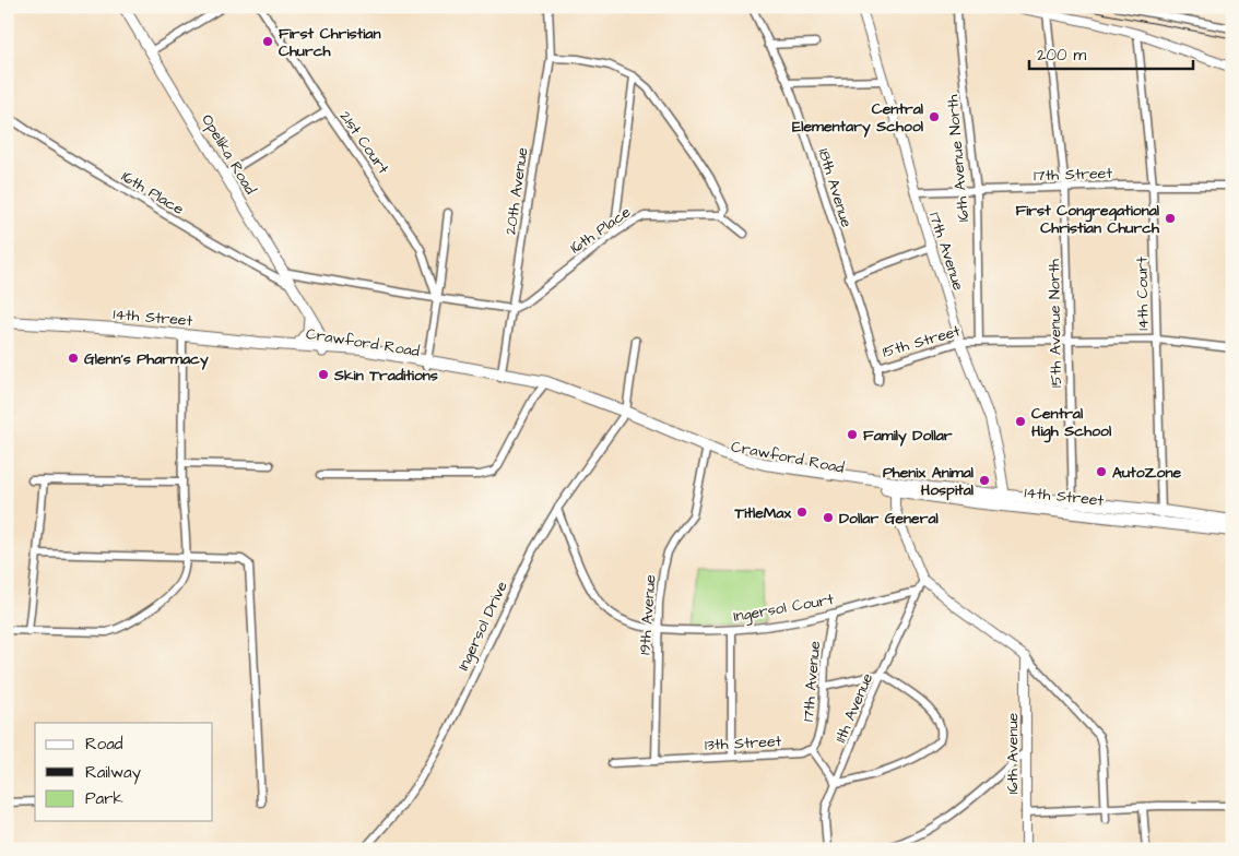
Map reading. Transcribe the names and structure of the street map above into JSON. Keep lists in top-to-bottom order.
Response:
{
  "streets": {
    "main road": ["Opelika Road", "14th Street", "Crawford Road"],
    "street": [
      "21st Court",
      "16th Avenue North",
      "17th Street",
      "18th Avenue",
      "20th Avenue",
      "16th Place",
      "17th Avenue",
      "14th Court",
      "15th Avenue North",
      "15th Street",
      "Ingersol Court",
      "19th Avenue",
      "Ingersol Drive",
      "11th Avenue",
      "13th Street",
      "16th Avenue"
    ]
  },
  "crossings": [
    ["Opelika Road", "16th Place"],
    ["Opelika Road", "Crawford Road"],
    ["16th Avenue North", "17th Street"],
    ["16th Avenue North", "15th Street"],
    ["17th Street", "17th Avenue"],
    ["17th Street", "14th Court"],
    ["17th Street", "15th Avenue North"],
    ["18th Avenue", "15th Street"],
    ["20th Avenue", "16th Place"],
    ["20th Avenue", "Crawford Road"],
    ["17th Avenue", "14th Street"],
    ["17th Avenue", "15th Street"],
    ["17th Avenue", "Ingersol Court"],
    ["17th Avenue", "13th Street"],
    ["14th Court", "14th Street"],
    ["14th Court", "15th Street"],
    ["14th Street", "15th Avenue North"],
    ["14th Street", "Crawford Road"],
    ["15th Avenue North", "15th Street"],
    ["Crawford Road", "19th Avenue"],
    ["Crawford Road", "Ingersol Drive"],
    ["Ingersol Court", "19th Avenue"],
    ["Ingersol Court", "Ingersol Drive"],
    ["Ingersol Court", "11th Avenue"],
    ["19th Avenue", "13th Street"]
  ],
  "places": [
    "First Christian Church",
    "Central Elementary School",
    "First Congregational Christian Church",
    "Glenn's Pharmacy",
    "Skin Traditions",
    "Central High School",
    "Family Dollar",
    "AutoZone",
    "Phenix Animal Hospital",
    "TitleMax",
    "Dollar General"
  ],
  "legend": ["Road", "Railway", "Park"],
  "scale_bar": "200 m"
}
